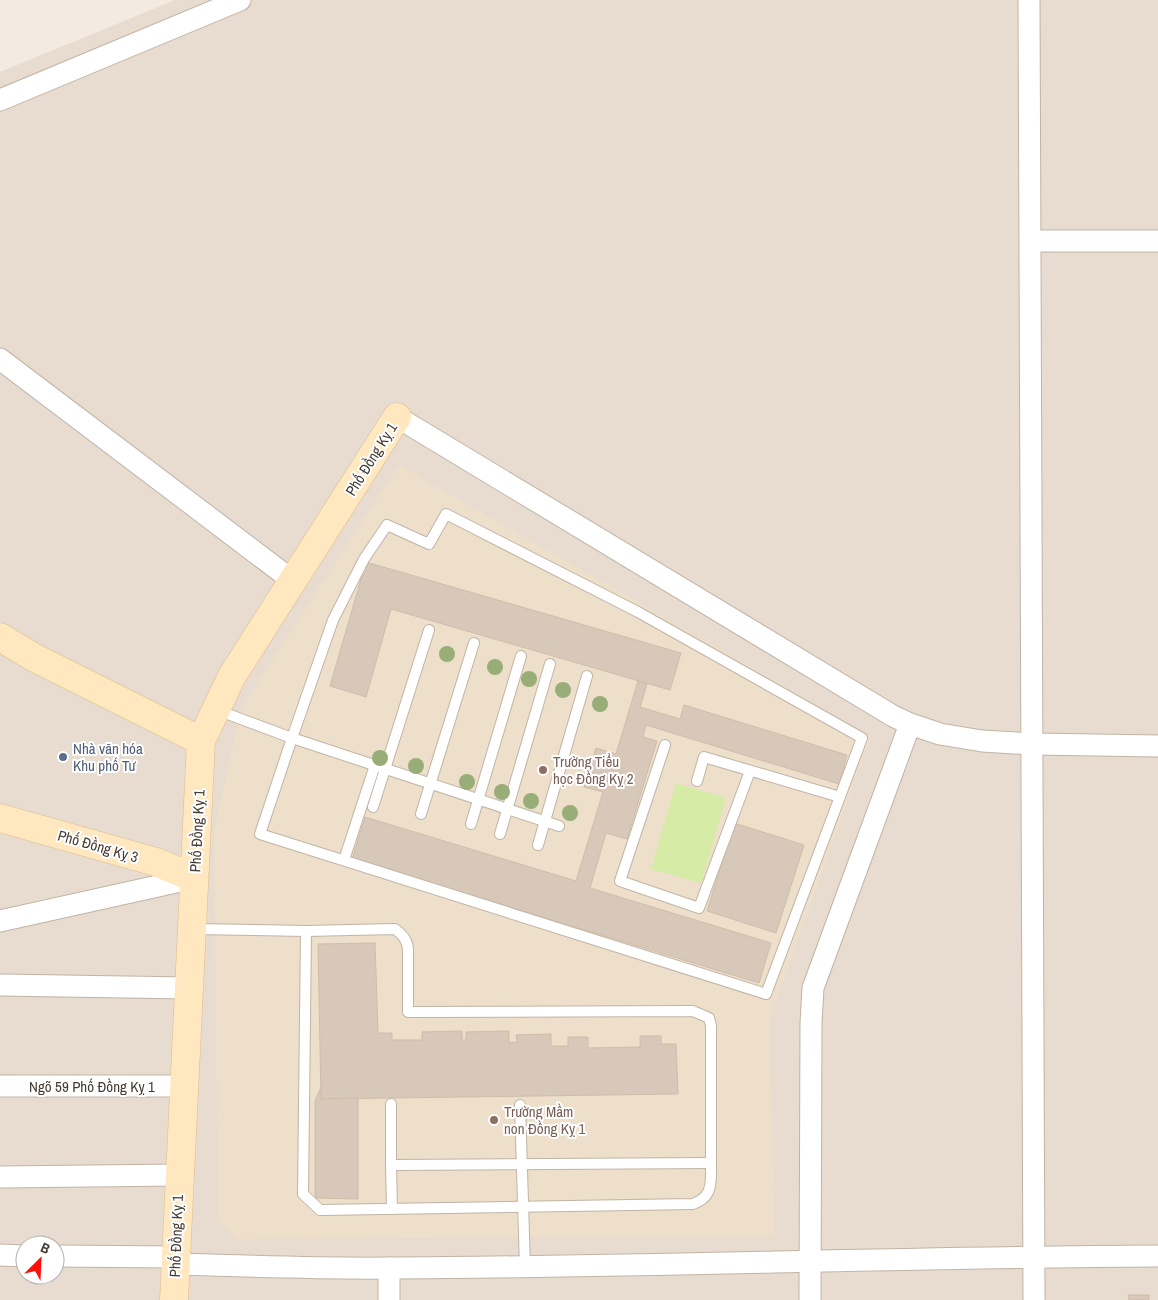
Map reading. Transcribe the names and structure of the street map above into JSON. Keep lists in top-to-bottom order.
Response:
{
  "streets": {
    "street": ["Phố Đồng Kỵ 1", "Phố Đồng Kỵ 3", "Ngõ 59 Phố Đồng Kỵ 1"]
  },
  "crossings": [
    ["Phố Đồng Kỵ 1", "Phố Đồng Kỵ 3"],
    ["Phố Đồng Kỵ 1", "Ngõ 59 Phố Đồng Kỵ 1"]
  ],
  "places": ["Nhà văn hóa Khu phố Tư", "Trường Tiểu học Đồng Kỵ 2", "Trường Mầm non Đồng Kỵ 1"],
  "north": "top right"
}
